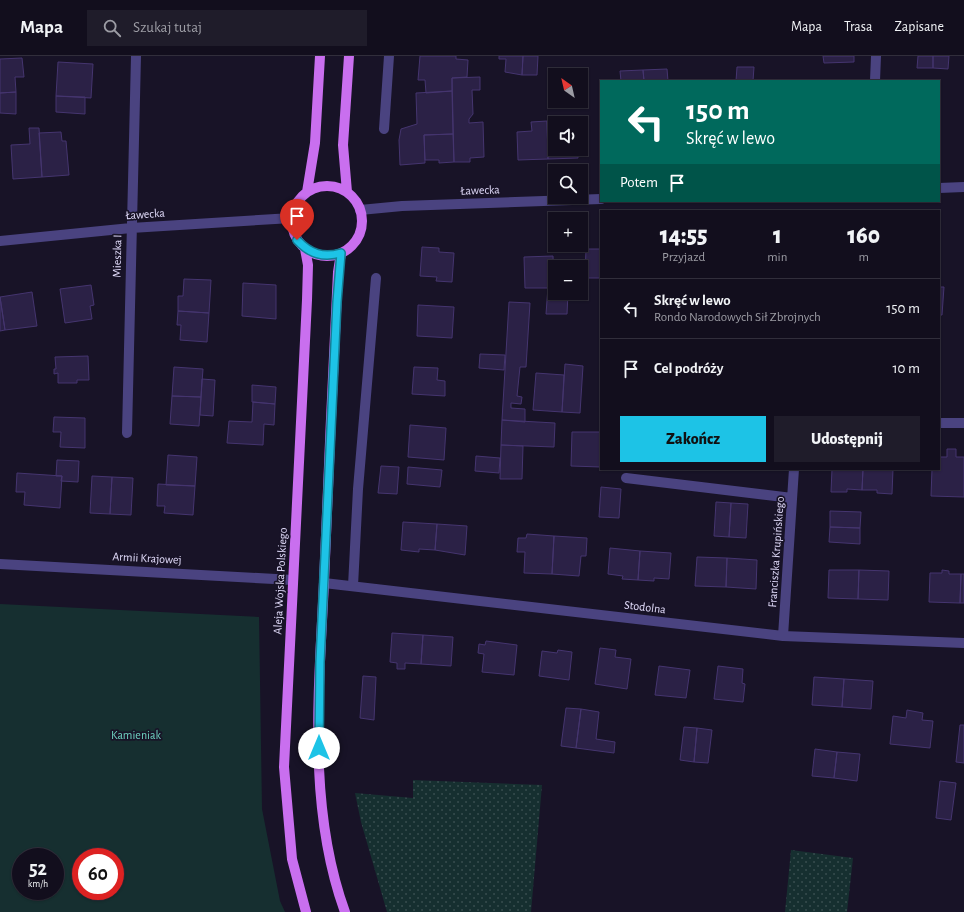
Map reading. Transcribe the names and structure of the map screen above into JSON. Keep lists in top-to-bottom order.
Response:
{
  "streets": {
    "main road": ["Aleja Wojska Polskiego"],
    "street": [
      "Ławecka",
      "Mieszka I",
      "Franciszka Krupińskiego",
      "Armii Krajowej",
      "Stodolna"
    ]
  },
  "crossings": [
    ["Ławecka", "Mieszka I"],
    ["Ławecka", "Aleja Wojska Polskiego"],
    ["Franciszka Krupińskiego", "Stodolna"],
    ["Armii Krajowej", "Aleja Wojska Polskiego"]
  ],
  "parks": ["Kamieniak"],
  "north": "top left",
  "page": {
    "header": "Mapa",
    "search": "Szukaj tutaj",
    "nav": ["Mapa", "Trasa", "Zapisane"],
    "map_buttons": ["+", "−"],
    "turn": ["150 m", "Skręć w lewo"],
    "then": "Potem",
    "eta": [
      "14:55",
      "Przyjazd",
      "1",
      "min",
      "160",
      "m"
    ],
    "list": [
      {
        "name": "Skręć w lewo",
        "note": "Rondo Narodowych Sił Zbrojnych",
        "value": "150 m"
      },
      {
        "name": "Cel podróży",
        "value": "10 m"
      }
    ],
    "buttons": ["Zakończ", "Udostępnij"],
    "speed": "52 km/h",
    "limit": "60"
  }
}
